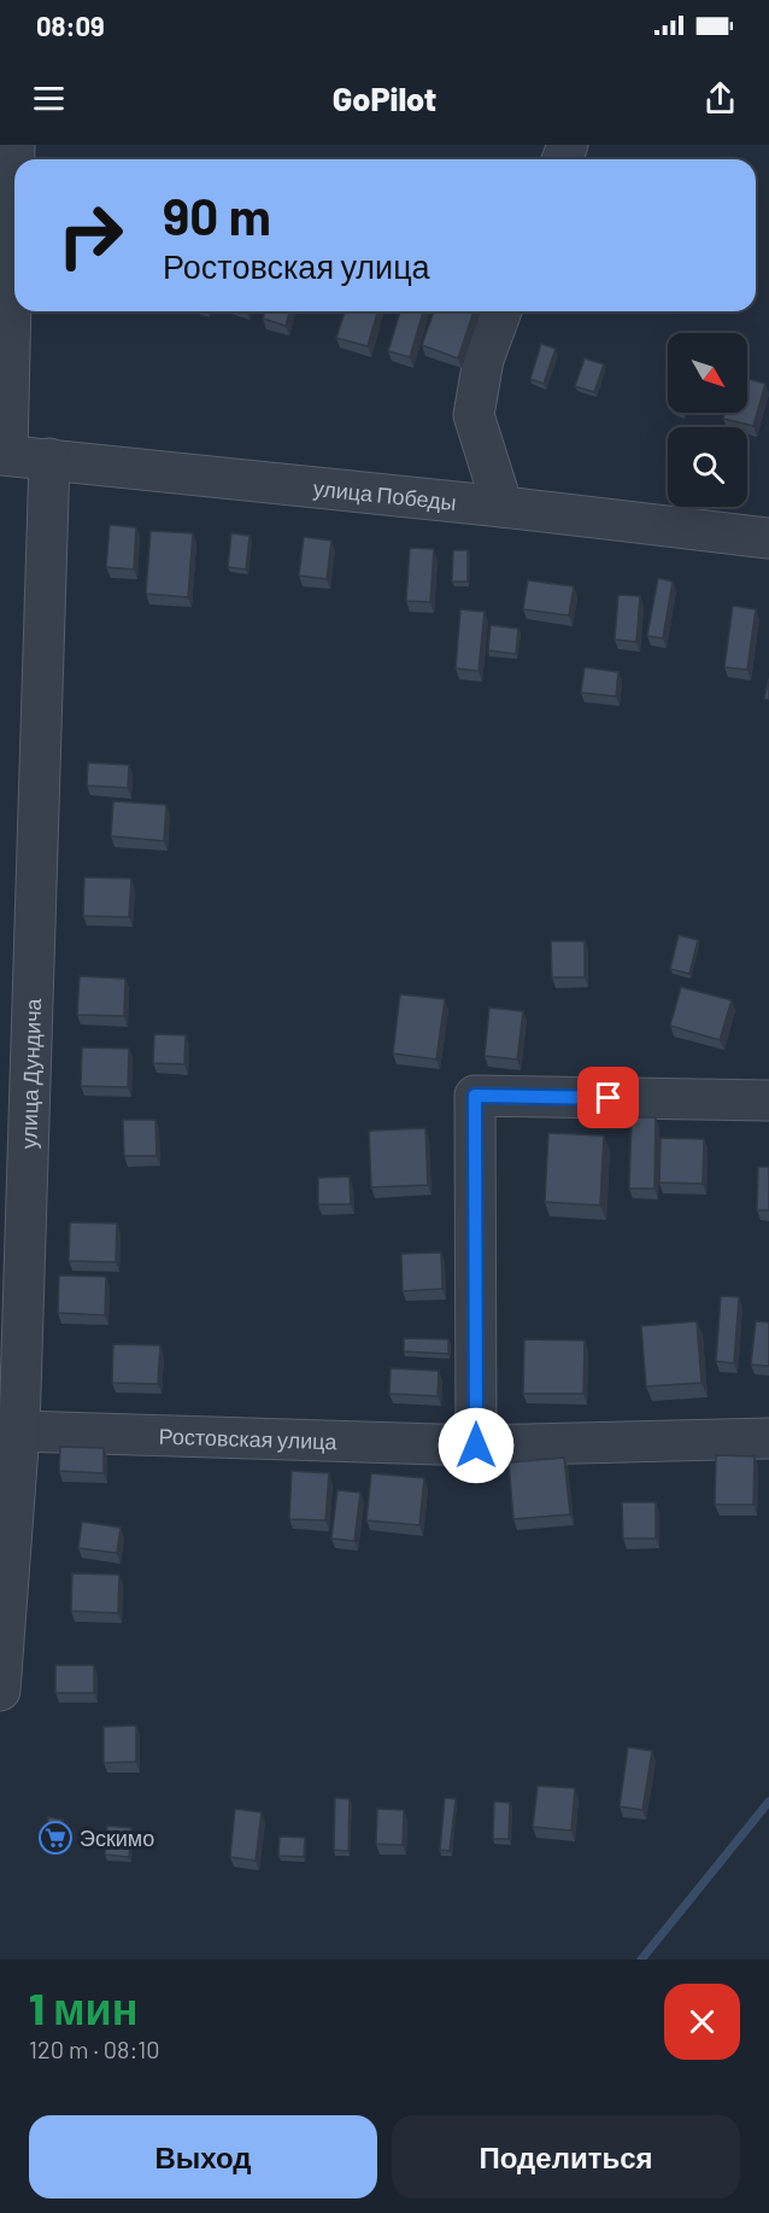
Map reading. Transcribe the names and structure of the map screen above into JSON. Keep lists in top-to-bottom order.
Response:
{
  "streets": {
    "street": ["улица Победы", "улица Дундича", "Ростовская улица"]
  },
  "crossings": [
    ["улица Победы", "улица Дундича"],
    ["улица Дундича", "Ростовская улица"]
  ],
  "places": {
    "supermarket": ["Эскимо"]
  },
  "north": "bottom right",
  "page": {
    "status": "08:09",
    "header": "GoPilot",
    "turn": ["90 m", "Ростовская улица"],
    "heading": ["1 мин", "120 m · 08:10"],
    "buttons": ["Выход", "Поделиться"]
  }
}
